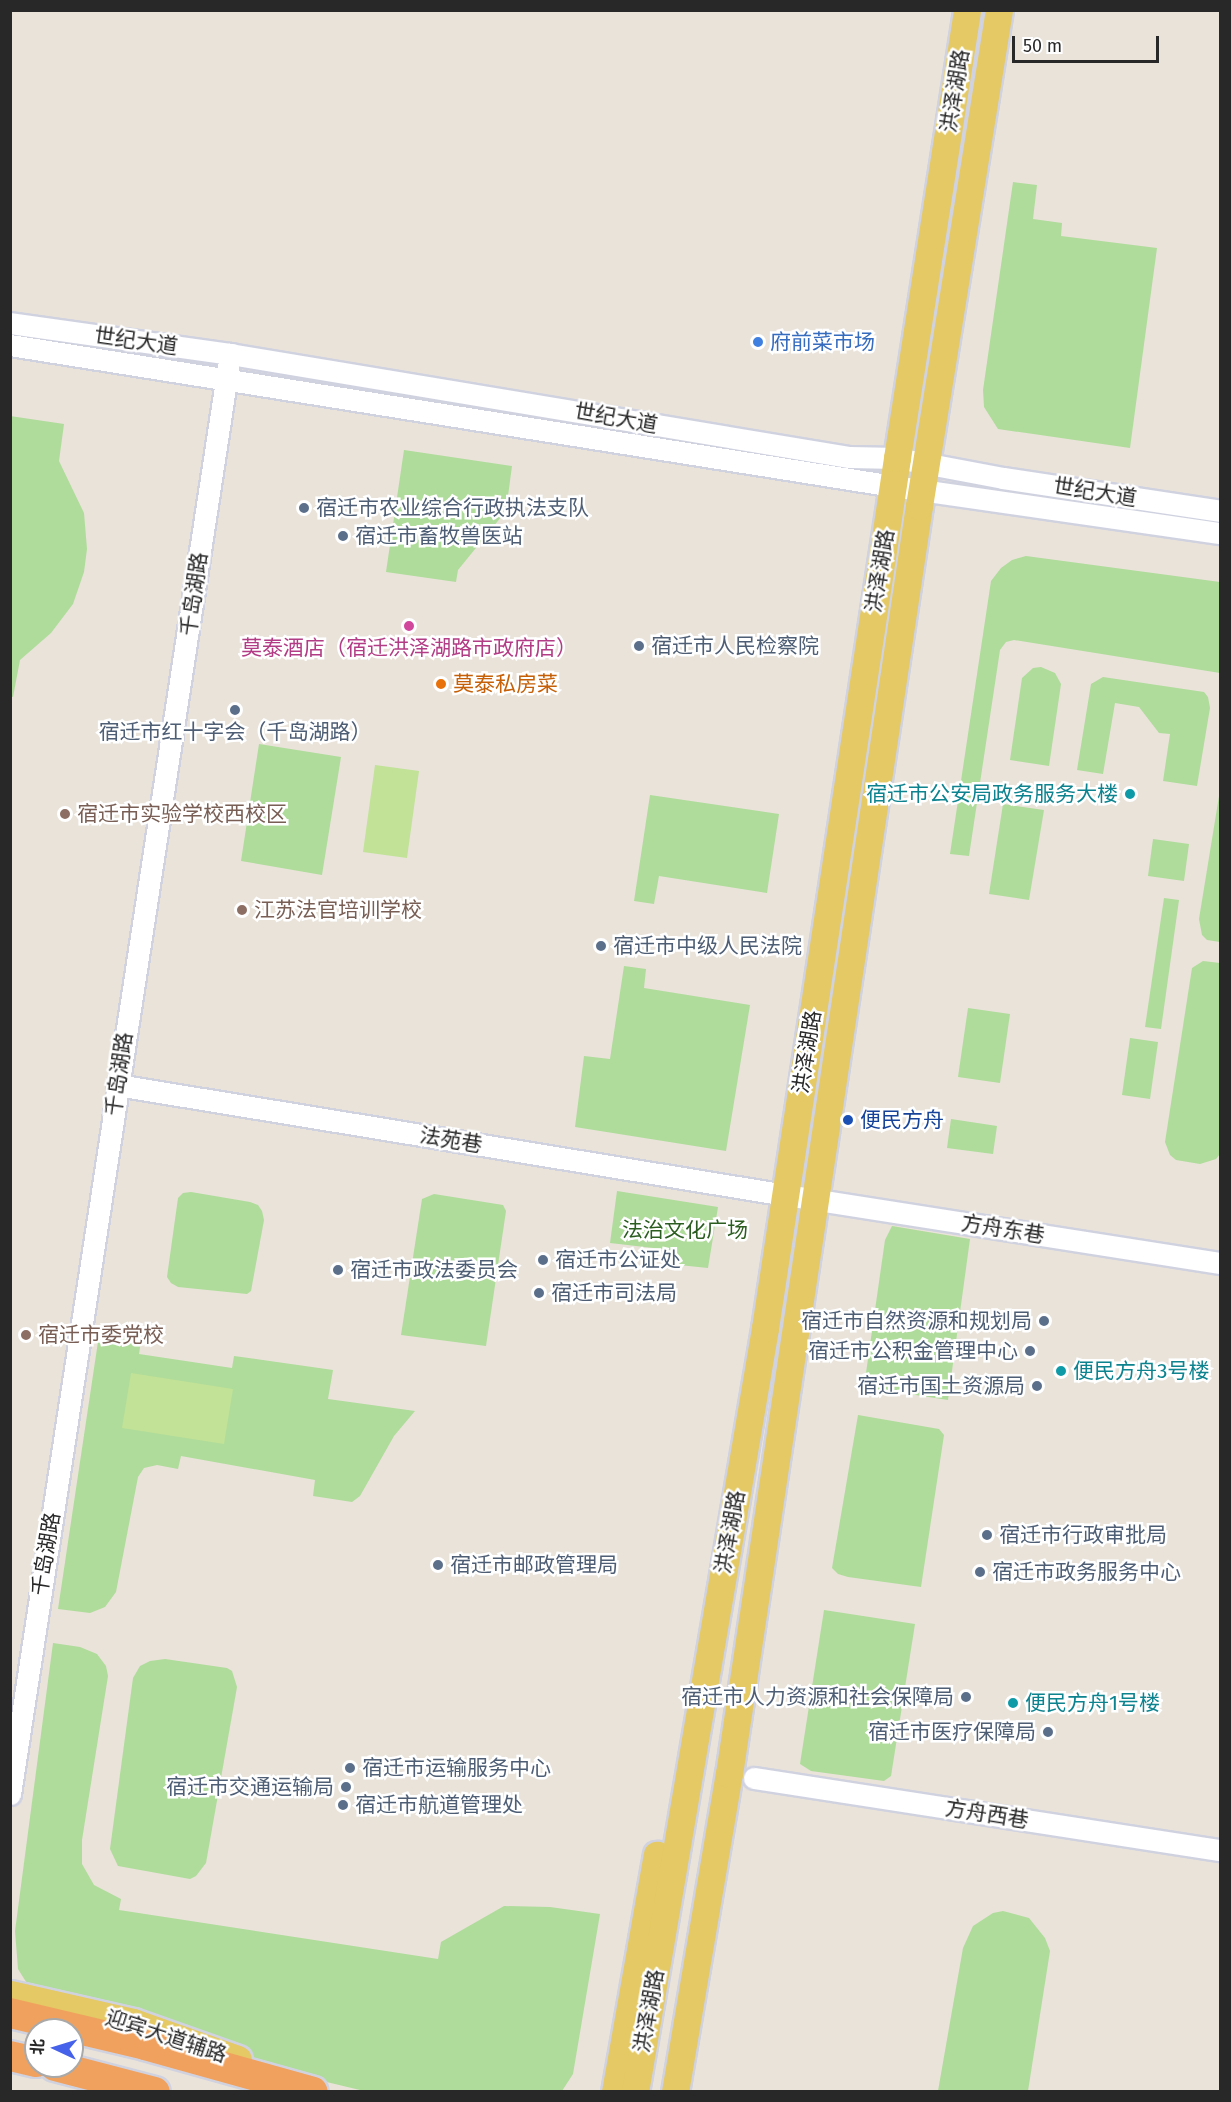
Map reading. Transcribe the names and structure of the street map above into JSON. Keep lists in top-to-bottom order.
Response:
{
  "streets": {
    "main road": ["洪泽湖路", "迎宾大道辅路"],
    "street": [
      "世纪大道",
      "千岛湖路",
      "法苑巷",
      "方舟东巷",
      "方舟西巷"
    ]
  },
  "crossings": [
    ["洪泽湖路", "世纪大道"],
    ["洪泽湖路", "法苑巷"],
    ["洪泽湖路", "方舟东巷"],
    ["世纪大道", "千岛湖路"],
    ["千岛湖路", "法苑巷"],
    ["法苑巷", "方舟东巷"]
  ],
  "parks": ["法治文化广场"],
  "places": [
    "府前菜市场",
    "宿迁市农业综合行政执法支队",
    "宿迁市畜牧兽医站",
    "莫泰酒店（宿迁洪泽湖路市政府店）",
    "宿迁市人民检察院",
    "莫泰私房菜",
    "宿迁市红十字会（千岛湖路）",
    "宿迁市公安局政务服务大楼",
    "宿迁市实验学校西校区",
    "江苏法官培训学校",
    "宿迁市中级人民法院",
    "便民方舟",
    "宿迁市公证处",
    "宿迁市政法委员会",
    "宿迁市司法局",
    "宿迁市自然资源和规划局",
    "宿迁市委党校",
    "宿迁市公积金管理中心",
    "便民方舟3号楼",
    "宿迁市国土资源局",
    "宿迁市行政审批局",
    "宿迁市邮政管理局",
    "宿迁市政务服务中心",
    "宿迁市人力资源和社会保障局",
    "便民方舟1号楼",
    "宿迁市医疗保障局",
    "宿迁市运输服务中心",
    "宿迁市交通运输局",
    "宿迁市航道管理处"
  ],
  "scale_bar": "50 m",
  "north": "left"
}
